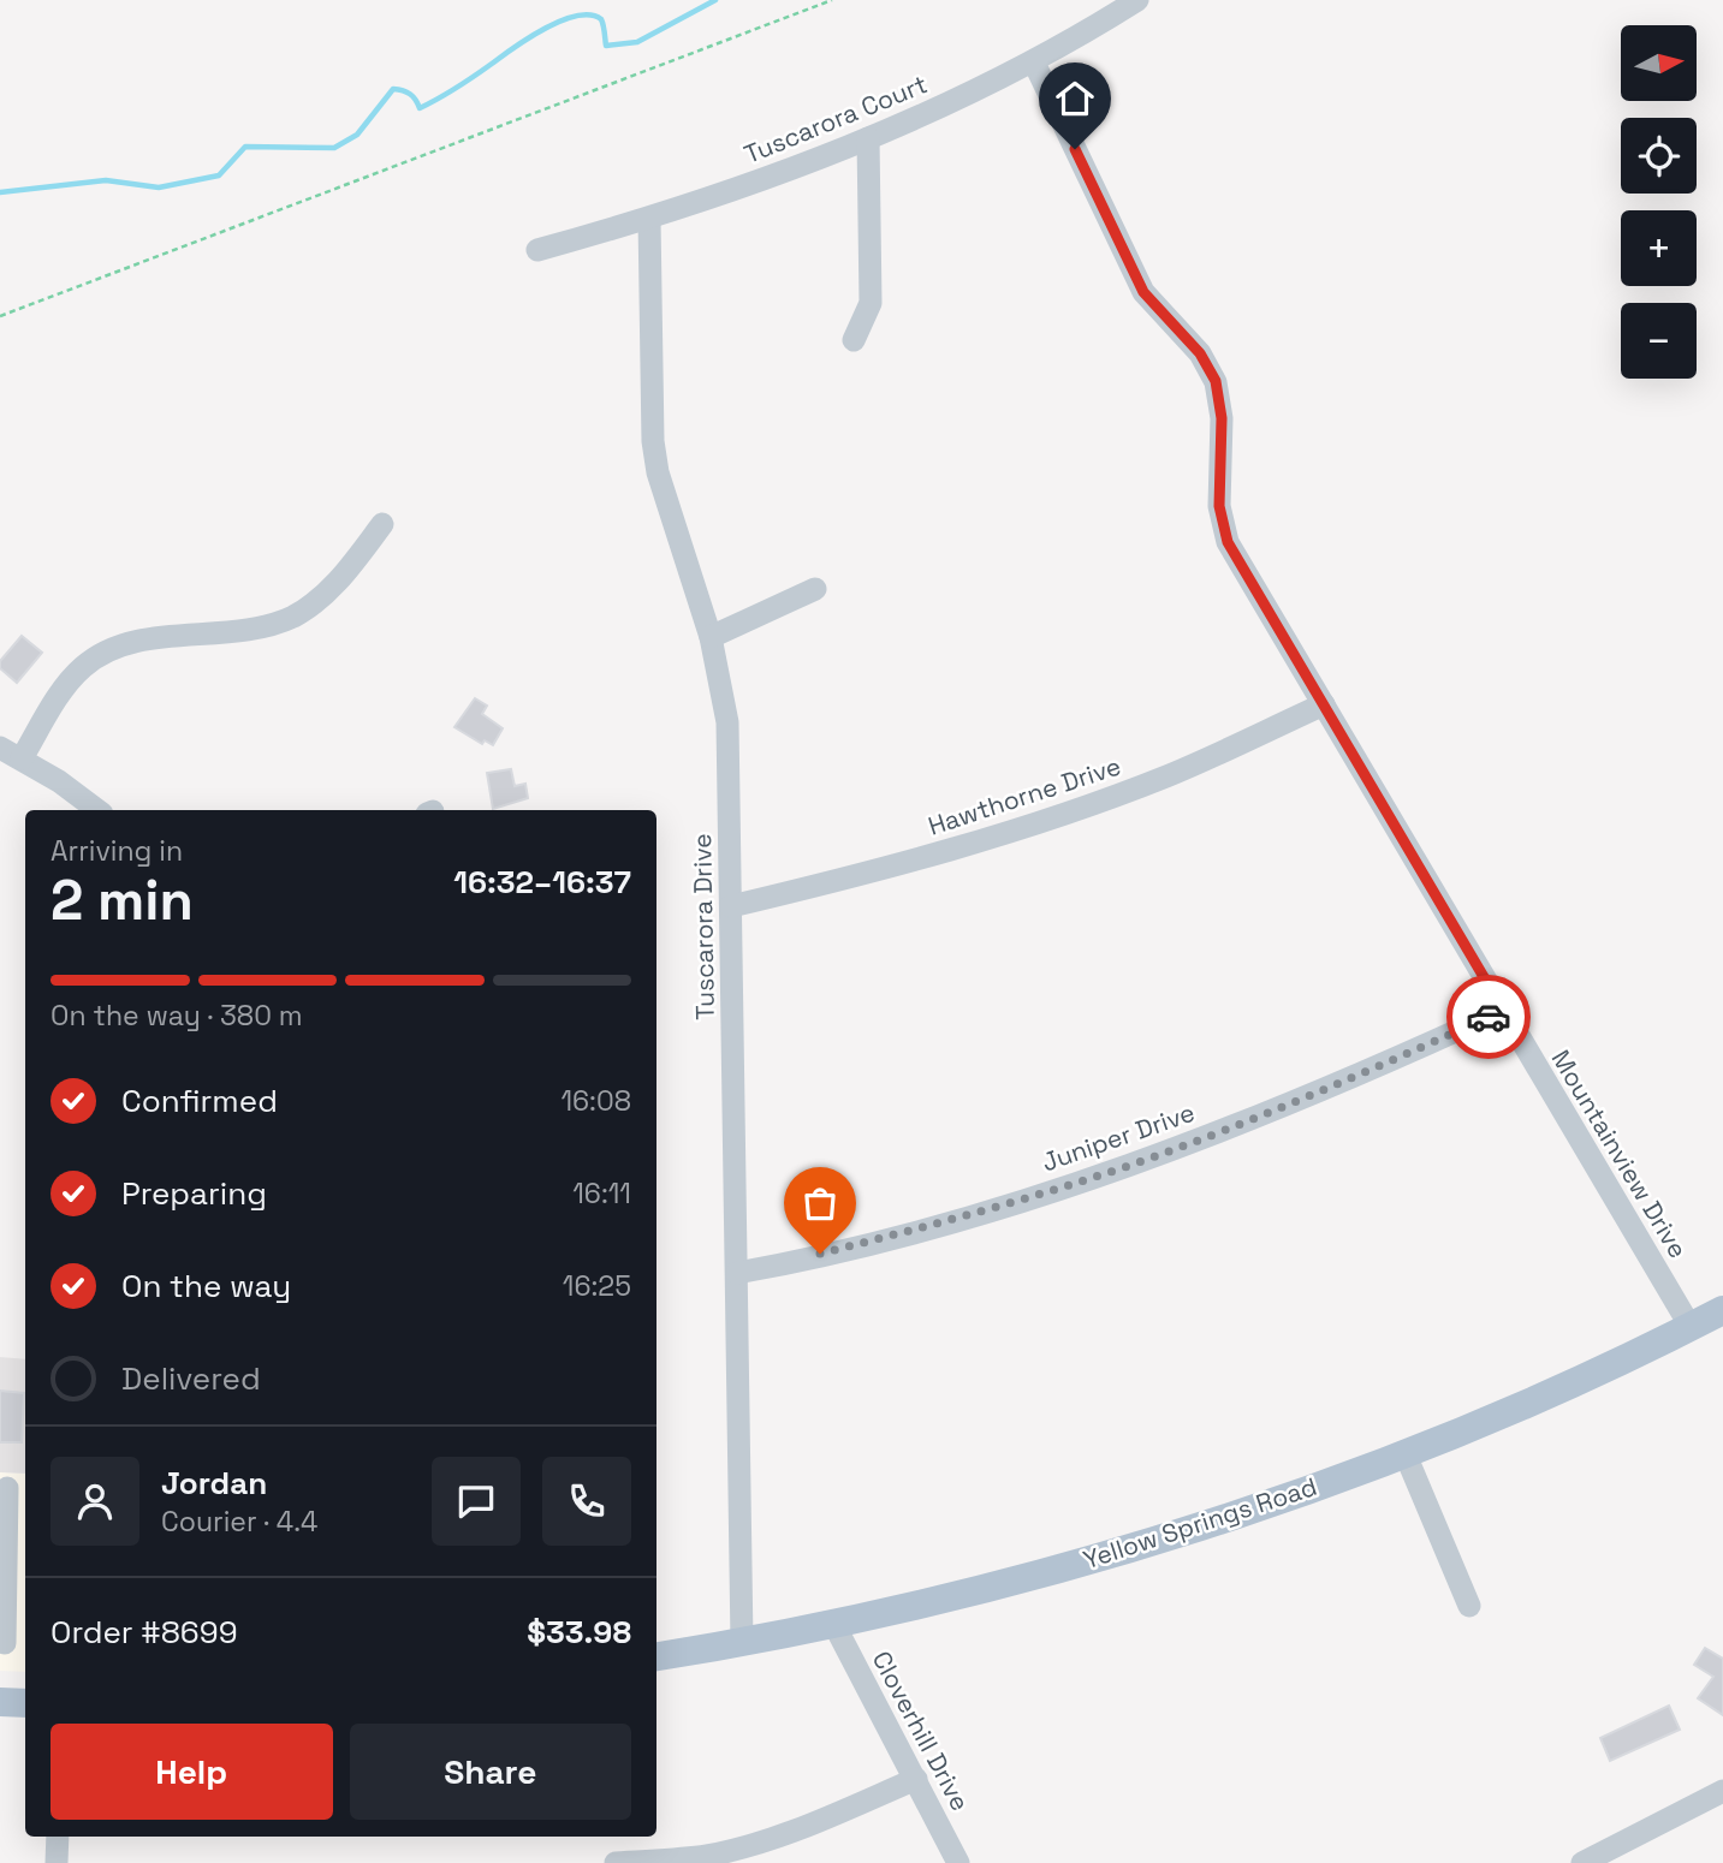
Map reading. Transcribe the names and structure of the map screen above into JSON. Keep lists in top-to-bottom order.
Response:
{
  "streets": {
    "main road": ["Yellow Springs Road"],
    "street": [
      "Tuscarora Court",
      "Hawthorne Drive",
      "Tuscarora Drive",
      "Juniper Drive",
      "Mountainview Drive",
      "Cloverhill Drive"
    ]
  },
  "crossings": [
    ["Tuscarora Court", "Tuscarora Drive"],
    ["Tuscarora Court", "Mountainview Drive"],
    ["Hawthorne Drive", "Tuscarora Drive"],
    ["Hawthorne Drive", "Mountainview Drive"],
    ["Tuscarora Drive", "Juniper Drive"],
    ["Tuscarora Drive", "Yellow Springs Road"],
    ["Juniper Drive", "Mountainview Drive"],
    ["Mountainview Drive", "Yellow Springs Road"],
    ["Yellow Springs Road", "Cloverhill Drive"]
  ],
  "north": "right",
  "page": {
    "map_buttons": ["+", "−"],
    "heading": ["2 min", "Arriving in", "16:32–16:37"],
    "panel": [
      "Jordan",
      "Courier · 4.4",
      "Order #8699",
      "$33.98"
    ],
    "bar": "On the way · 380 m",
    "list": [
      ["Confirmed", "16:08"],
      ["Preparing", "16:11"],
      ["On the way", "16:25"],
      "Delivered"
    ],
    "buttons": ["Help", "Share"]
  }
}
